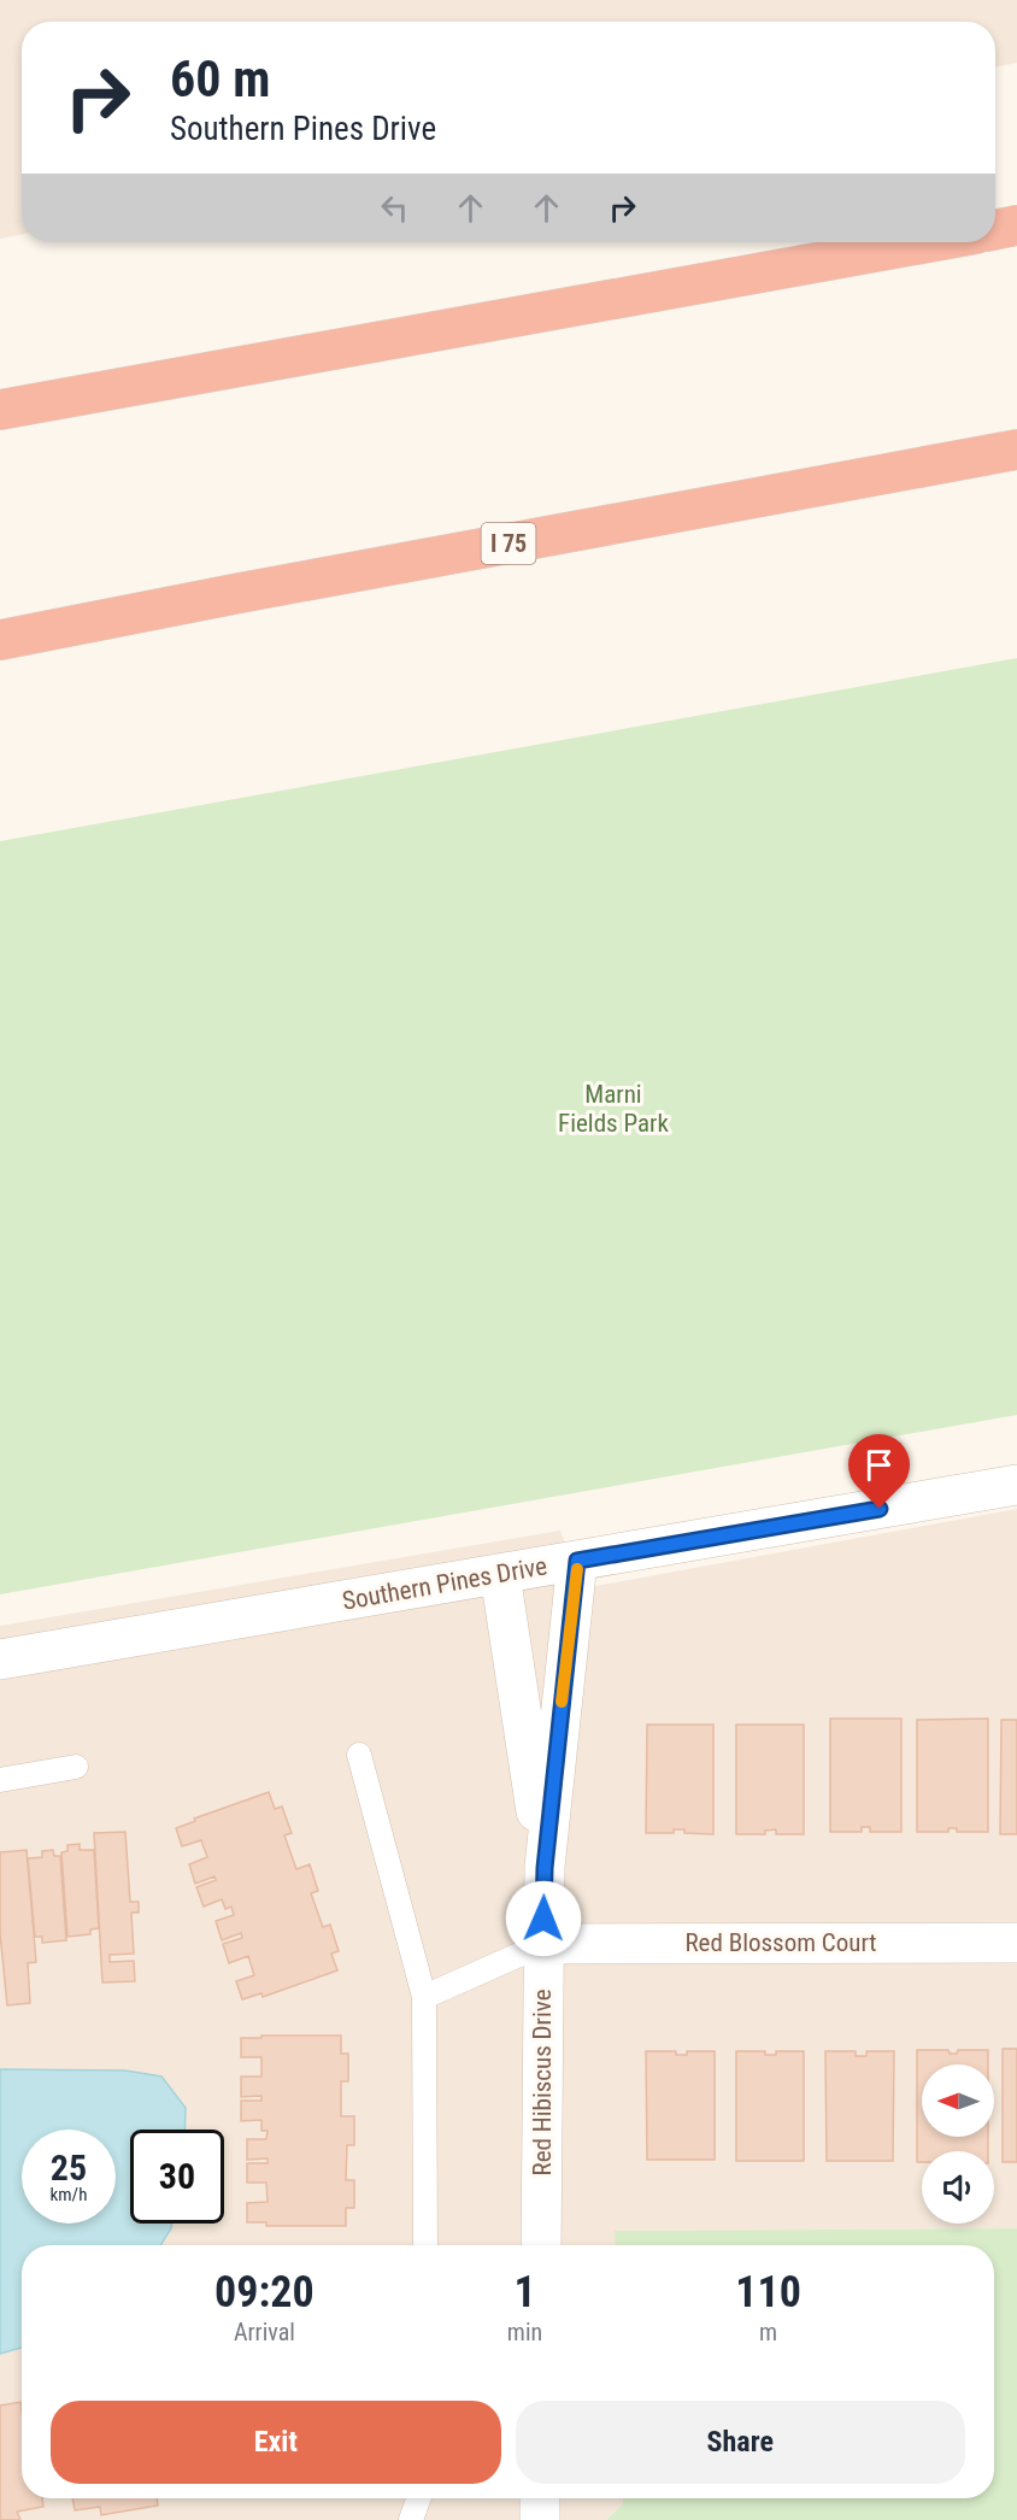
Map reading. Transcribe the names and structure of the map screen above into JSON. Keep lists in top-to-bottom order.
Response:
{
  "streets": {
    "highway": ["I 75"],
    "street": ["Southern Pines Drive", "Red Blossom Court", "Red Hibiscus Drive"]
  },
  "crossings": [
    ["Southern Pines Drive", "Red Hibiscus Drive"],
    ["Red Blossom Court", "Red Hibiscus Drive"]
  ],
  "parks": ["Marni Fields Park"],
  "north": "left",
  "page": {
    "turn": ["60 m", "Southern Pines Drive"],
    "speed": "25 km/h",
    "limit": "30",
    "eta": [
      "09:20",
      "Arrival",
      "1",
      "min",
      "110",
      "m"
    ],
    "buttons": ["Exit", "Share"]
  }
}
